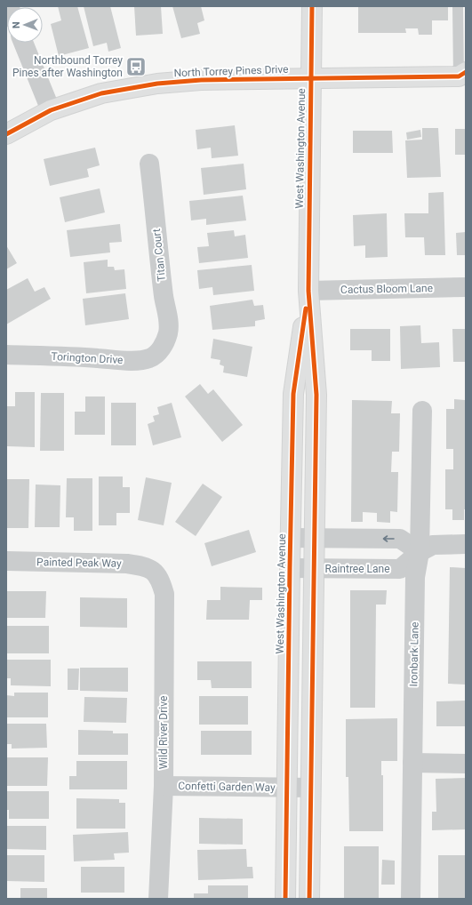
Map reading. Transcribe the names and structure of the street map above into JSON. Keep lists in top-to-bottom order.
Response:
{
  "streets": {
    "main road": ["North Torrey Pines Drive", "West Washington Avenue"],
    "street": [
      "Titan Court",
      "Cactus Bloom Lane",
      "Torington Drive",
      "Painted Peak Way",
      "Raintree Lane",
      "Ironbark Lane",
      "Wild River Drive",
      "Confetti Garden Way"
    ]
  },
  "crossings": [
    ["North Torrey Pines Drive", "West Washington Avenue"],
    ["West Washington Avenue", "Cactus Bloom Lane"],
    ["West Washington Avenue", "Raintree Lane"],
    ["West Washington Avenue", "Confetti Garden Way"],
    ["Titan Court", "Torington Drive"],
    ["Painted Peak Way", "Wild River Drive"],
    ["Raintree Lane", "Ironbark Lane"],
    ["Wild River Drive", "Confetti Garden Way"]
  ],
  "places": {
    "bus stop": ["Northbound Torrey Pines after Washington"]
  },
  "north": "left"
}
